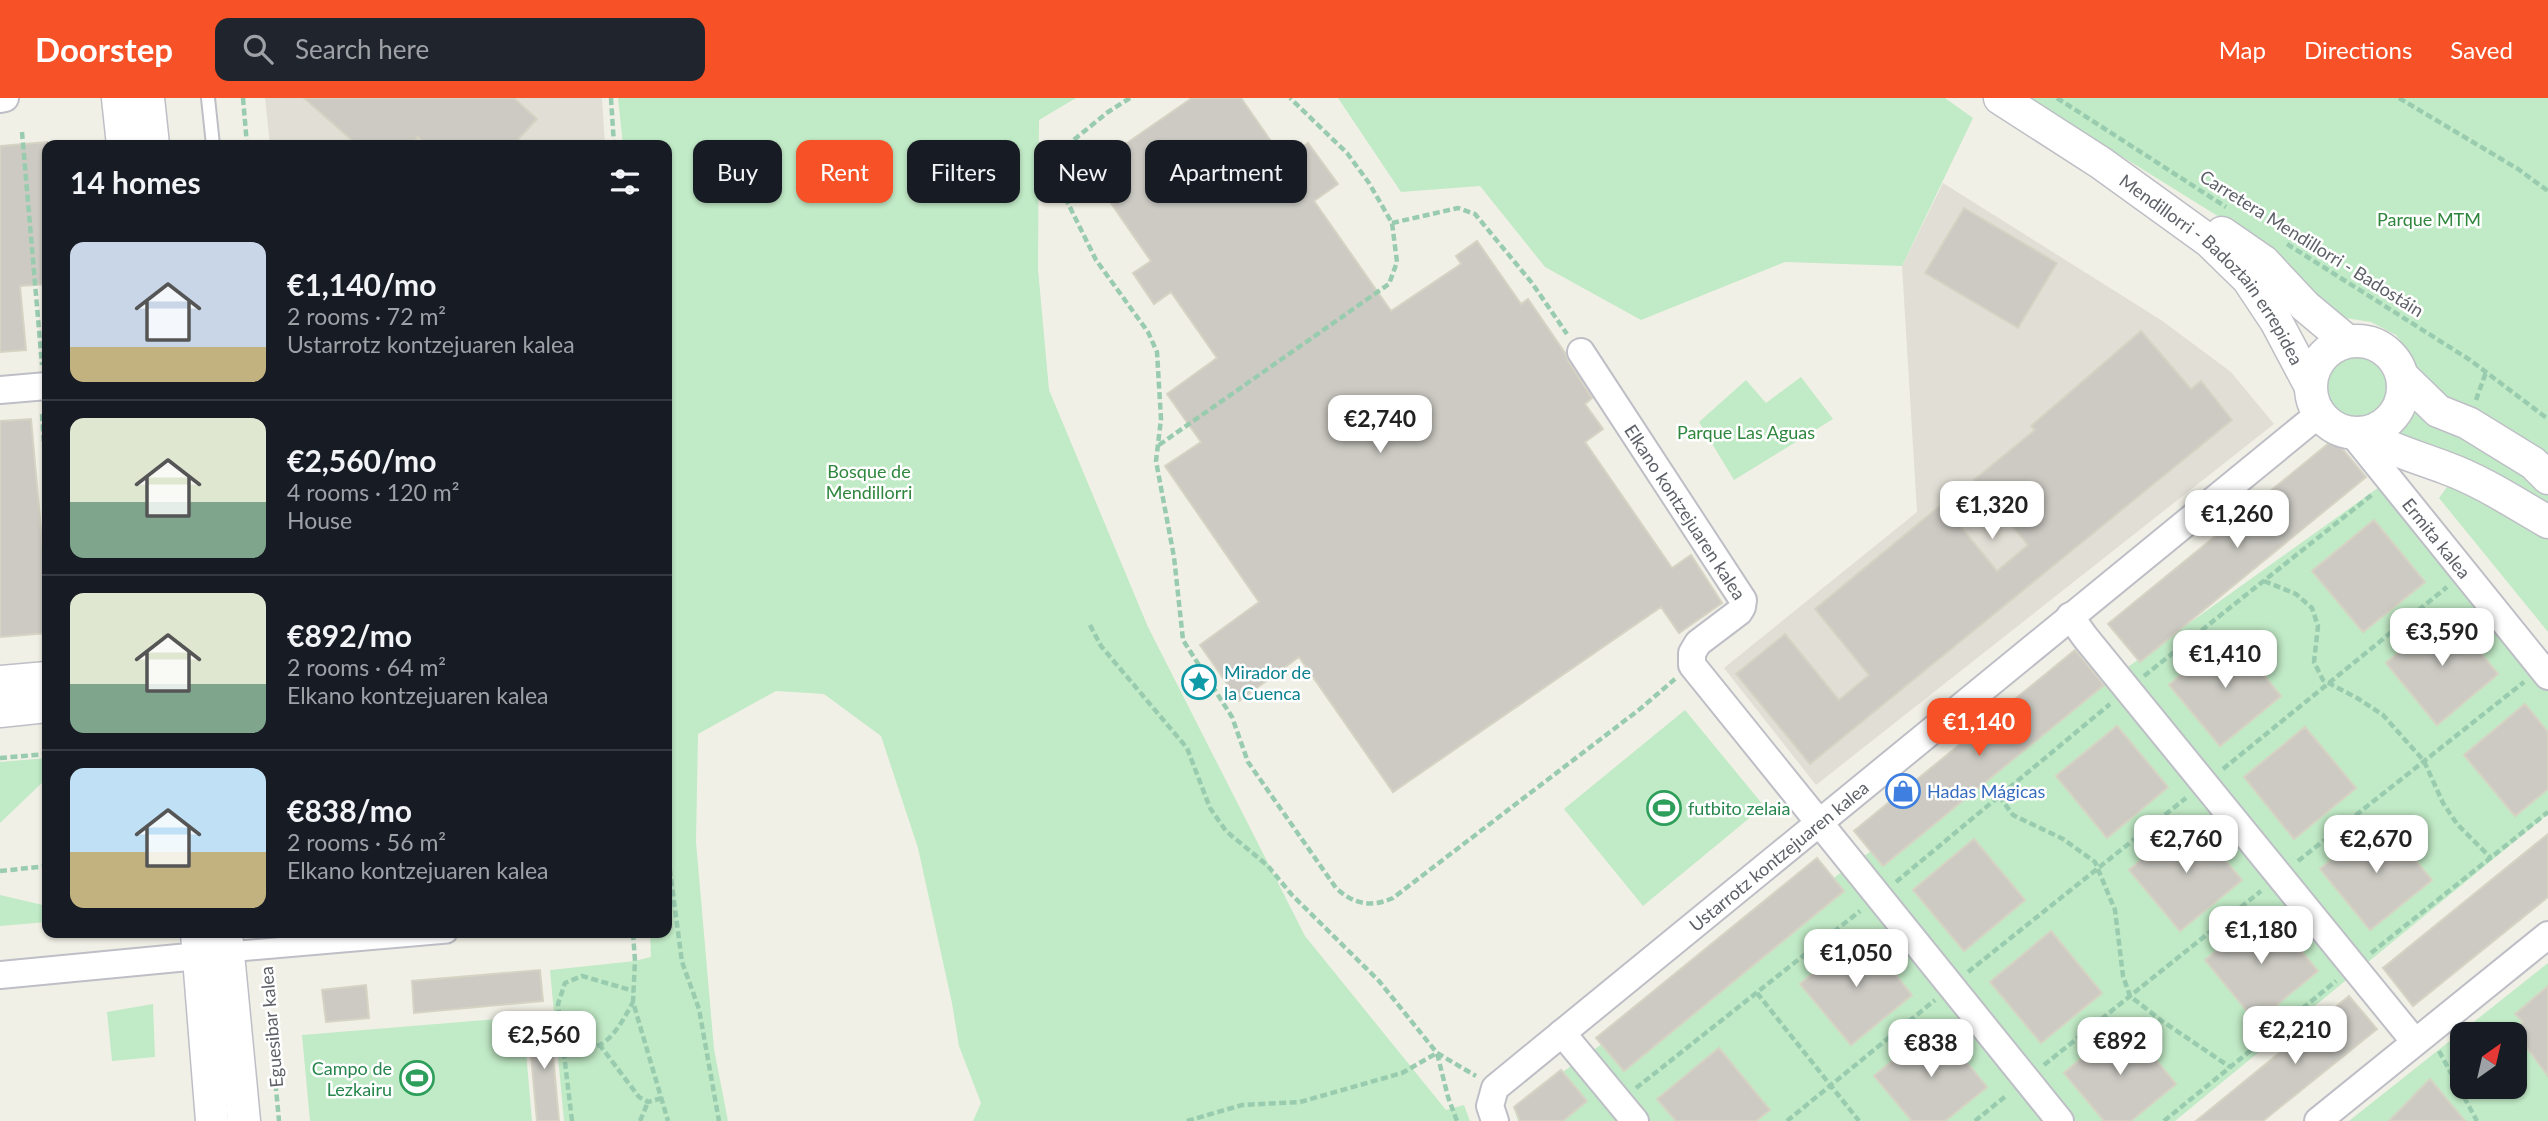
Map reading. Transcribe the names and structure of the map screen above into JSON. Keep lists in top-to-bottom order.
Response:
{
  "streets": {
    "street": [
      "Mendillorri - Badoztain errepidea",
      "Elkano kontzejuaren kalea",
      "Ermita kalea",
      "Ustarrotz kontzejuaren kalea",
      "Eguesibar kalea"
    ],
    "path": ["Carretera Mendillorri - Badostáin"]
  },
  "crossings": [
    ["Mendillorri - Badoztain errepidea", "Ermita kalea"],
    ["Mendillorri - Badoztain errepidea", "Ustarrotz kontzejuaren kalea"],
    ["Ermita kalea", "Ustarrotz kontzejuaren kalea"]
  ],
  "parks": ["Parque MTM", "Parque Las Aguas", "Bosque de Mendillorri"],
  "places": {
    "place": ["Mirador de la Cuenca"],
    "shop": ["Hadas Mágicas"],
    "sports": ["futbito zelaia", "Campo de Lezkairu"]
  },
  "north": "top right",
  "page": {
    "header": "Doorstep",
    "search": "Search here",
    "nav": ["Map", "Directions", "Saved"],
    "chip": [
      "Buy",
      "Rent",
      "Filters",
      "New",
      "Apartment"
    ],
    "heading": "14 homes",
    "list": [
      {
        "name": "€1,140/mo",
        "note": "2 rooms · 72 m² · Ustarrotz kontzejuaren kalea"
      },
      {
        "name": "€2,560/mo",
        "note": "4 rooms · 120 m² · House"
      },
      {
        "name": "€892/mo",
        "note": "2 rooms · 64 m² · Elkano kontzejuaren kalea"
      },
      {
        "name": "€838/mo",
        "note": "2 rooms · 56 m² · Elkano kontzejuaren kalea"
      }
    ],
    "price": [
      "€2,740",
      "€1,320",
      "€1,260",
      "€3,590",
      "€1,410",
      "€1,140",
      "€2,760",
      "€2,670",
      "€1,180",
      "€1,050",
      "€2,210",
      "€2,560",
      "€892",
      "€838"
    ]
  }
}
